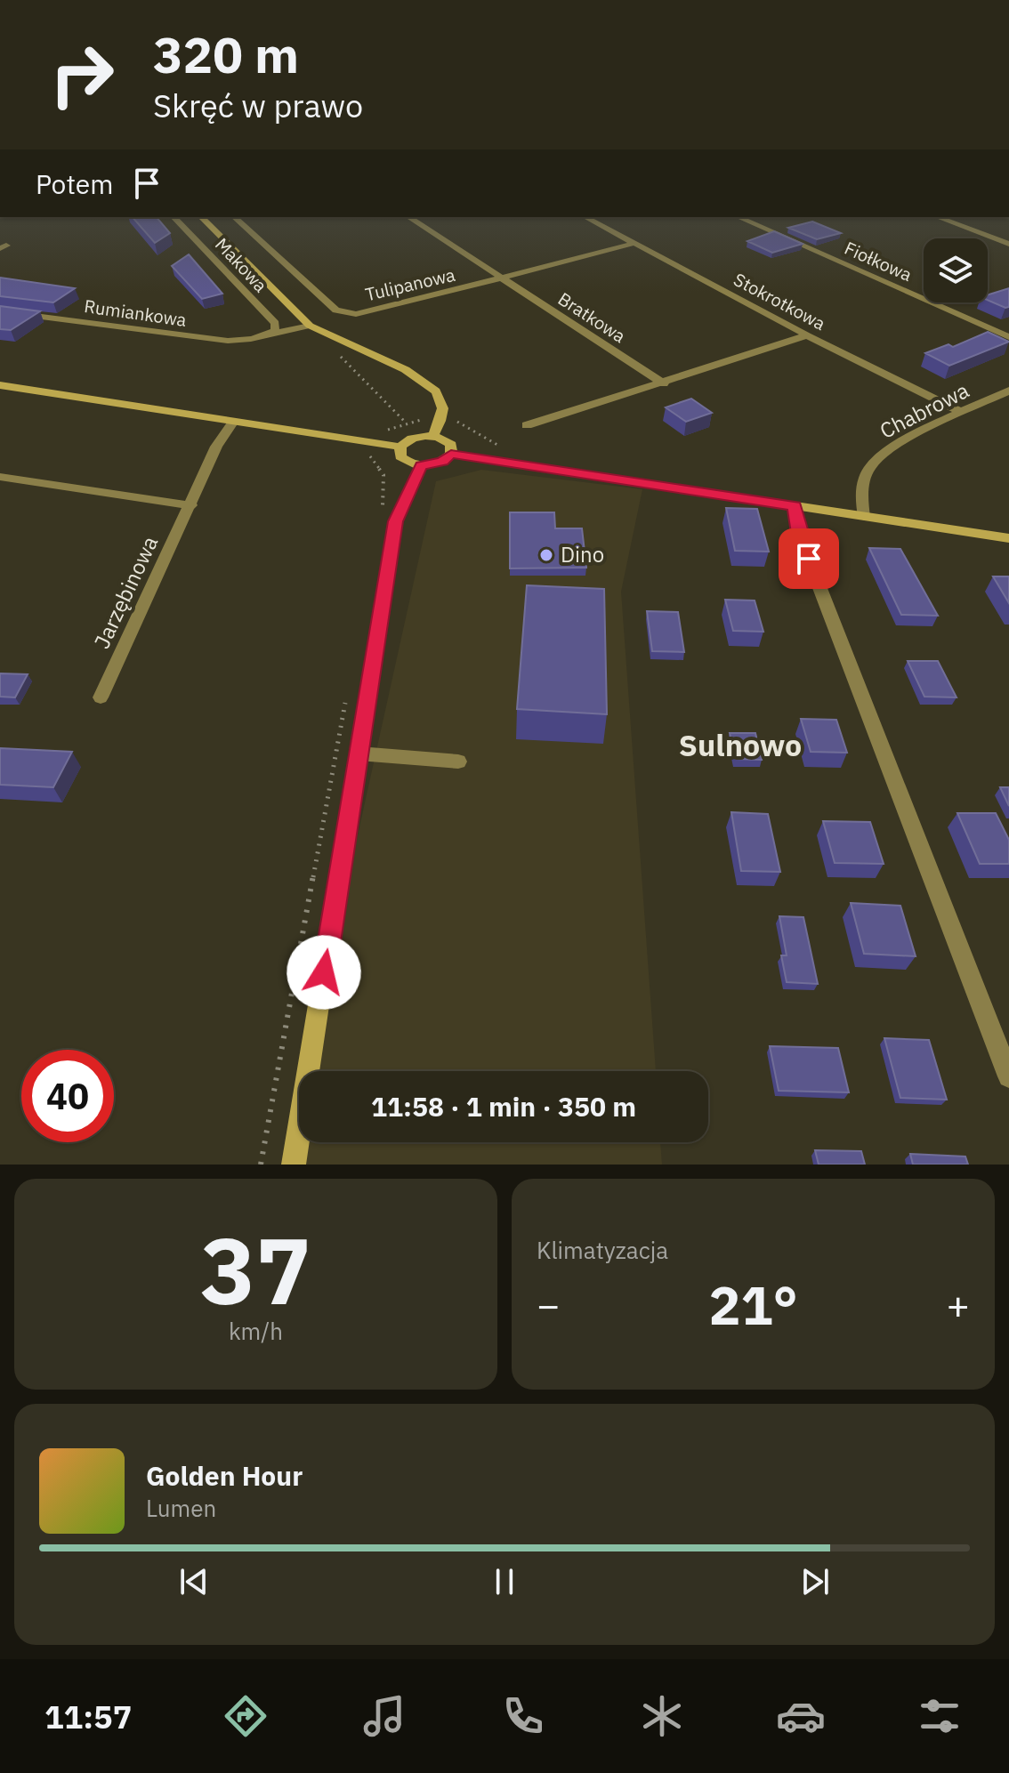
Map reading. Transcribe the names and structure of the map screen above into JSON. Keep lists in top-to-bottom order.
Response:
{
  "streets": {
    "street": [
      "Fiołkowa",
      "Makowa",
      "Tulipanowa",
      "Stokrotkowa",
      "Rumiankowa",
      "Bratkowa",
      "Chabrowa",
      "Jarzębinowa"
    ]
  },
  "crossings": [
    ["Makowa", "Rumiankowa"],
    ["Tulipanowa", "Bratkowa"],
    ["Stokrotkowa", "Bratkowa"],
    ["Stokrotkowa", "Chabrowa"]
  ],
  "districts": ["Sulnowo"],
  "places": ["Dino"],
  "page": {
    "turn": ["320 m", "Skręć w prawo"],
    "then": "Potem",
    "limit": "40",
    "trip": "11:58 · 1 min · 350 m",
    "tile": [
      ["37", "km/h"],
      "Klimatyzacja"
    ],
    "heat": ["−", "21°", "+"],
    "song": ["Golden Hour", "Lumen"],
    "tabs": "11:57"
  }
}
